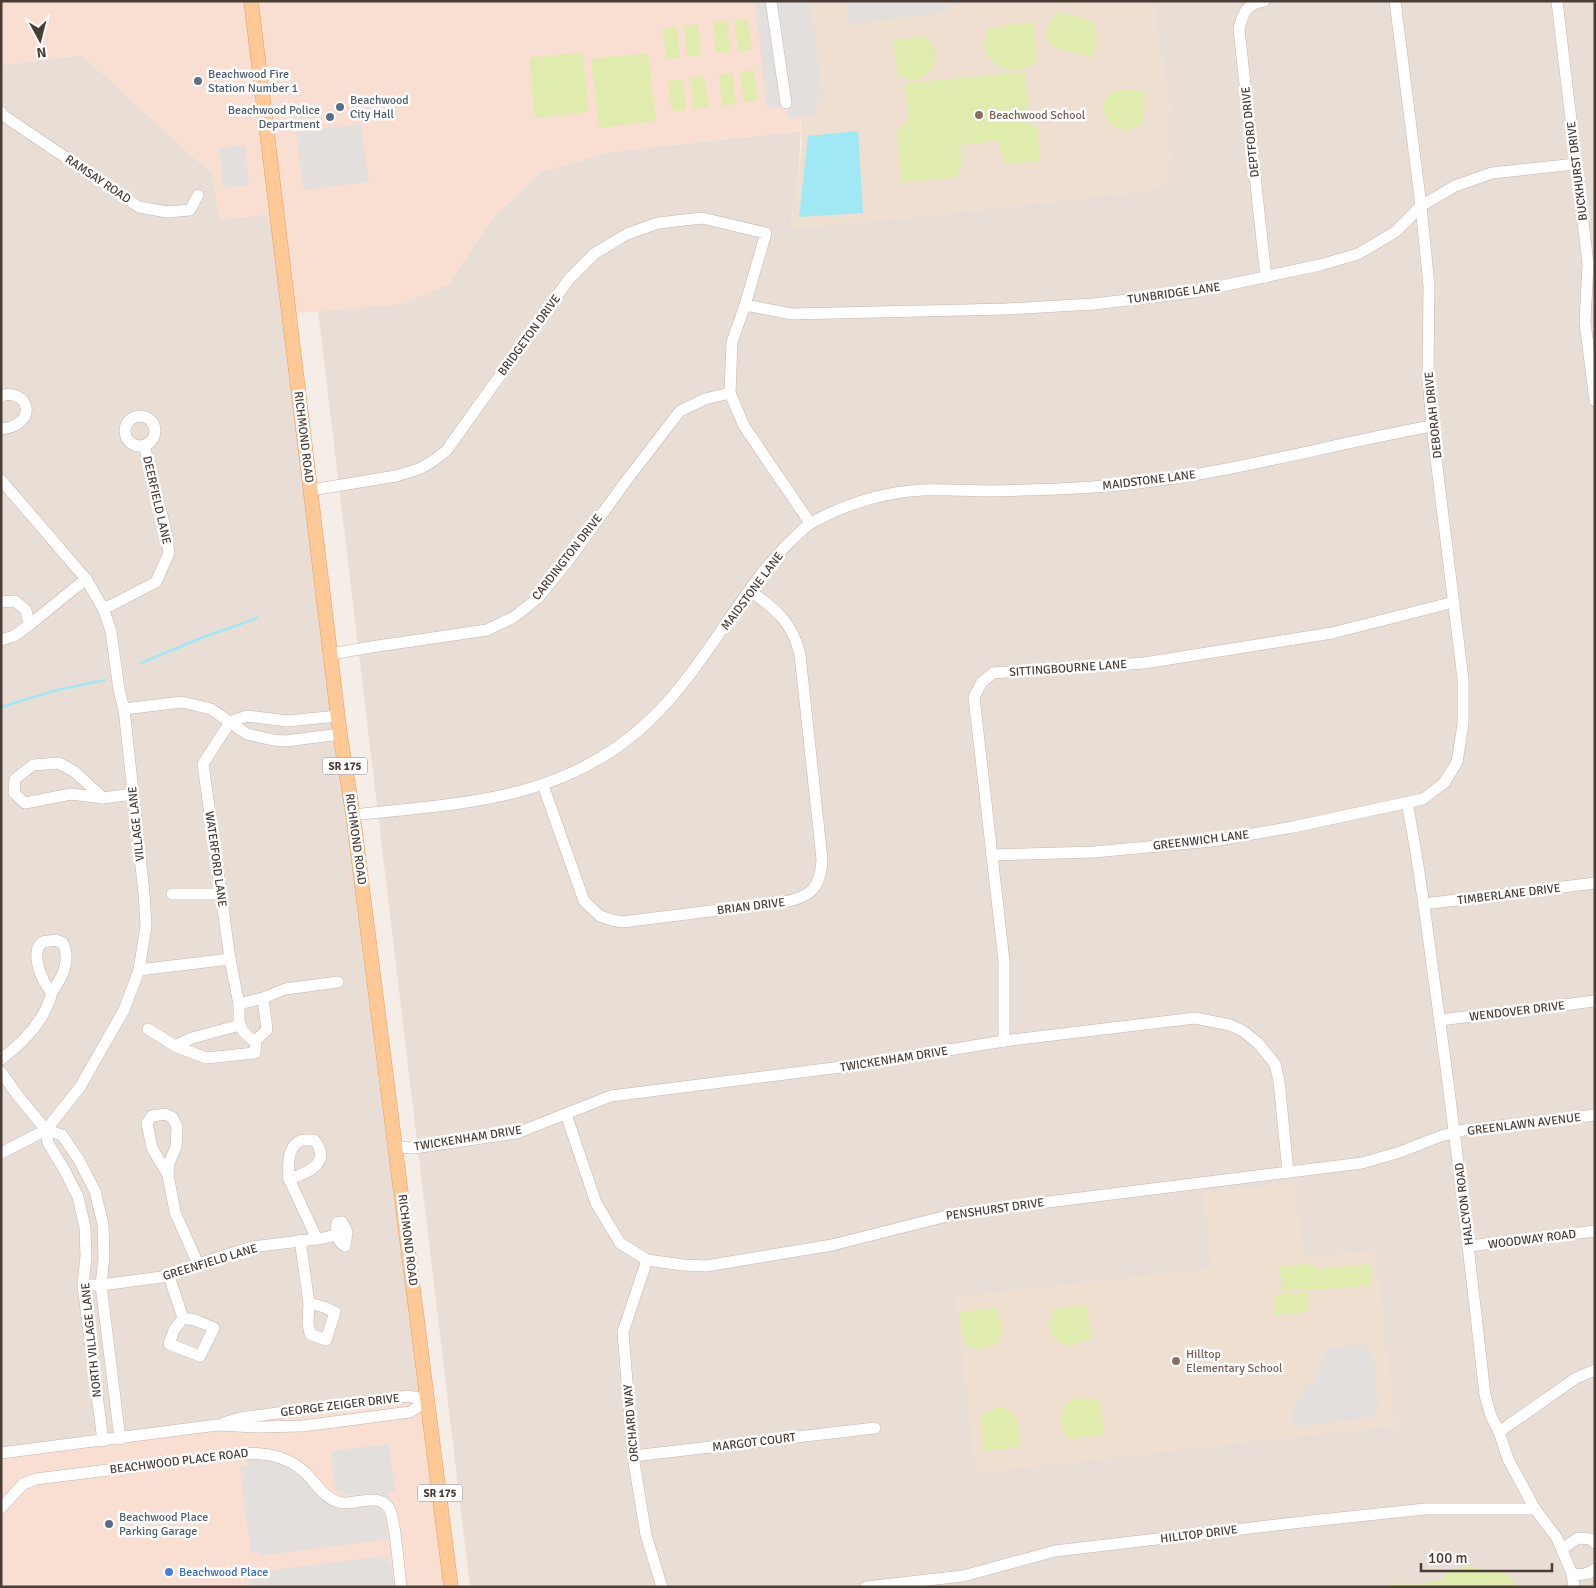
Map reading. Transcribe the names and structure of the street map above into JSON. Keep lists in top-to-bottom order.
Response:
{
  "streets": {
    "main road": ["RICHMOND ROAD", "SR 175"],
    "street": [
      "DEPTFORD DRIVE",
      "BUCKHURST DRIVE",
      "RAMSAY ROAD",
      "TUNBRIDGE LANE",
      "BRIDGETON DRIVE",
      "DEBORAH DRIVE",
      "MAIDSTONE LANE",
      "DEERFIELD LANE",
      "CARDINGTON DRIVE",
      "SITTINGBOURNE LANE",
      "VILLAGE LANE",
      "GREENWICH LANE",
      "WATERFORD LANE",
      "TIMBERLANE DRIVE",
      "BRIAN DRIVE",
      "WENDOVER DRIVE",
      "TWICKENHAM DRIVE",
      "GREENLAWN AVENUE",
      "HALCYON ROAD",
      "PENSHURST DRIVE",
      "WOODWAY ROAD",
      "GREENFIELD LANE",
      "NORTH VILLAGE LANE",
      "GEORGE ZEIGER DRIVE",
      "ORCHARD WAY",
      "MARGOT COURT",
      "BEACHWOOD PLACE ROAD",
      "HILLTOP DRIVE"
    ]
  },
  "crossings": [
    ["DEPTFORD DRIVE", "TUNBRIDGE LANE"],
    ["BUCKHURST DRIVE", "TUNBRIDGE LANE"],
    ["TUNBRIDGE LANE", "BRIDGETON DRIVE"],
    ["TUNBRIDGE LANE", "DEBORAH DRIVE"],
    ["BRIDGETON DRIVE", "RICHMOND ROAD"],
    ["DEBORAH DRIVE", "MAIDSTONE LANE"],
    ["DEBORAH DRIVE", "SITTINGBOURNE LANE"],
    ["DEBORAH DRIVE", "GREENWICH LANE"],
    ["DEBORAH DRIVE", "HALCYON ROAD"],
    ["RICHMOND ROAD", "MAIDSTONE LANE"],
    ["RICHMOND ROAD", "CARDINGTON DRIVE"],
    ["RICHMOND ROAD", "TWICKENHAM DRIVE"],
    ["RICHMOND ROAD", "GEORGE ZEIGER DRIVE"],
    ["MAIDSTONE LANE", "BRIAN DRIVE"],
    ["DEERFIELD LANE", "VILLAGE LANE"],
    ["SITTINGBOURNE LANE", "GREENWICH LANE"],
    ["SITTINGBOURNE LANE", "TWICKENHAM DRIVE"],
    ["VILLAGE LANE", "NORTH VILLAGE LANE"],
    ["GREENWICH LANE", "HALCYON ROAD"],
    ["TIMBERLANE DRIVE", "HALCYON ROAD"],
    ["WENDOVER DRIVE", "HALCYON ROAD"],
    ["TWICKENHAM DRIVE", "PENSHURST DRIVE"],
    ["GREENLAWN AVENUE", "HALCYON ROAD"],
    ["GREENLAWN AVENUE", "PENSHURST DRIVE"],
    ["HALCYON ROAD", "PENSHURST DRIVE"],
    ["HALCYON ROAD", "WOODWAY ROAD"],
    ["HALCYON ROAD", "HILLTOP DRIVE"],
    ["PENSHURST DRIVE", "ORCHARD WAY"],
    ["GREENFIELD LANE", "NORTH VILLAGE LANE"],
    ["NORTH VILLAGE LANE", "GEORGE ZEIGER DRIVE"],
    ["ORCHARD WAY", "MARGOT COURT"]
  ],
  "places": [
    "Beachwood Fire Station Number 1",
    "Beachwood City Hall",
    "Beachwood School",
    "Beachwood Police Department",
    "Hilltop Elementary School",
    "Beachwood Place Parking Garage",
    "Beachwood Place"
  ],
  "scale_bar": "100 m",
  "north": "bottom"
}
